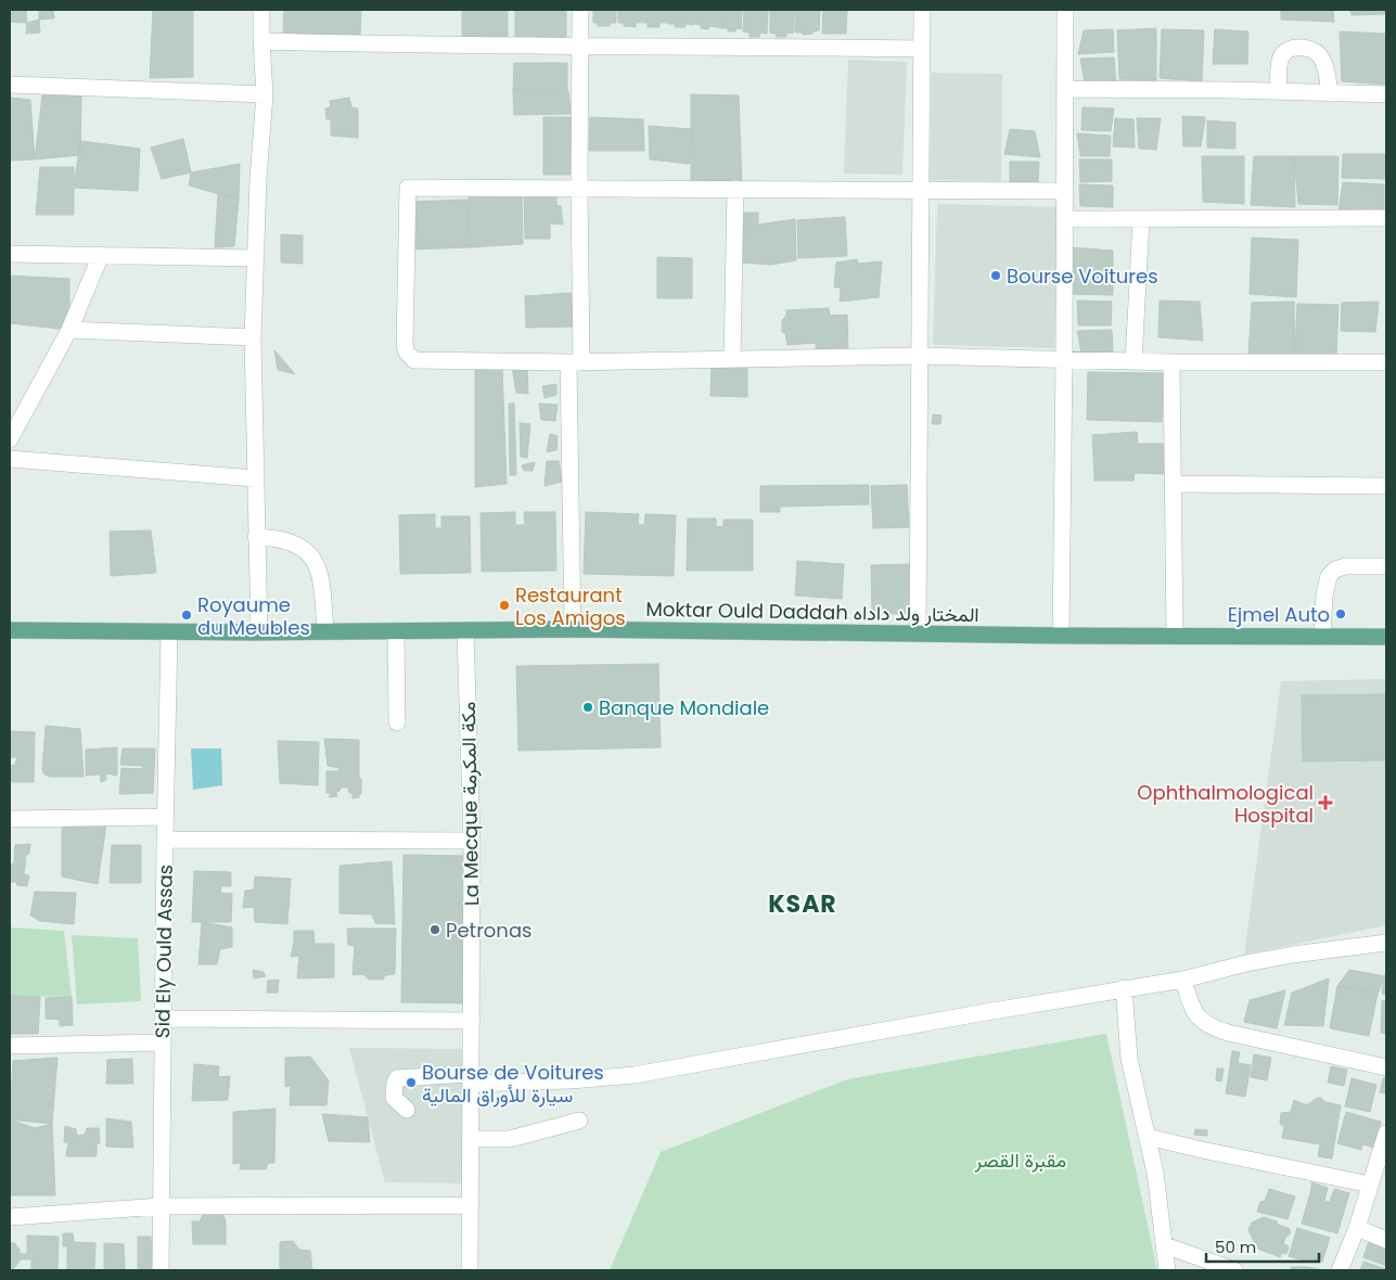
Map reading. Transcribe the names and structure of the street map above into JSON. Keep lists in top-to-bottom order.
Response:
{
  "streets": {
    "main road": ["Moktar Ould Daddah المختار ولد داداه"],
    "street": ["La Mecque مكة المكرمة", "Sid Ely Ould Assas"]
  },
  "crossings": [
    ["Moktar Ould Daddah المختار ولد داداه", "La Mecque مكة المكرمة"],
    ["Moktar Ould Daddah المختار ولد داداه", "Sid Ely Ould Assas"]
  ],
  "districts": ["KSAR"],
  "parks": ["مقبرة القصر"],
  "places": {
    "other": [
      "Bourse Voitures",
      "Restaurant Los Amigos",
      "Ejmel Auto",
      "Royaume du Meubles",
      "Banque Mondiale",
      "Petronas",
      "Bourse de Voitures سيارة للأوراق المالية"
    ],
    "health": ["Ophthalmological Hospital"]
  },
  "scale_bar": "50 m"
}
